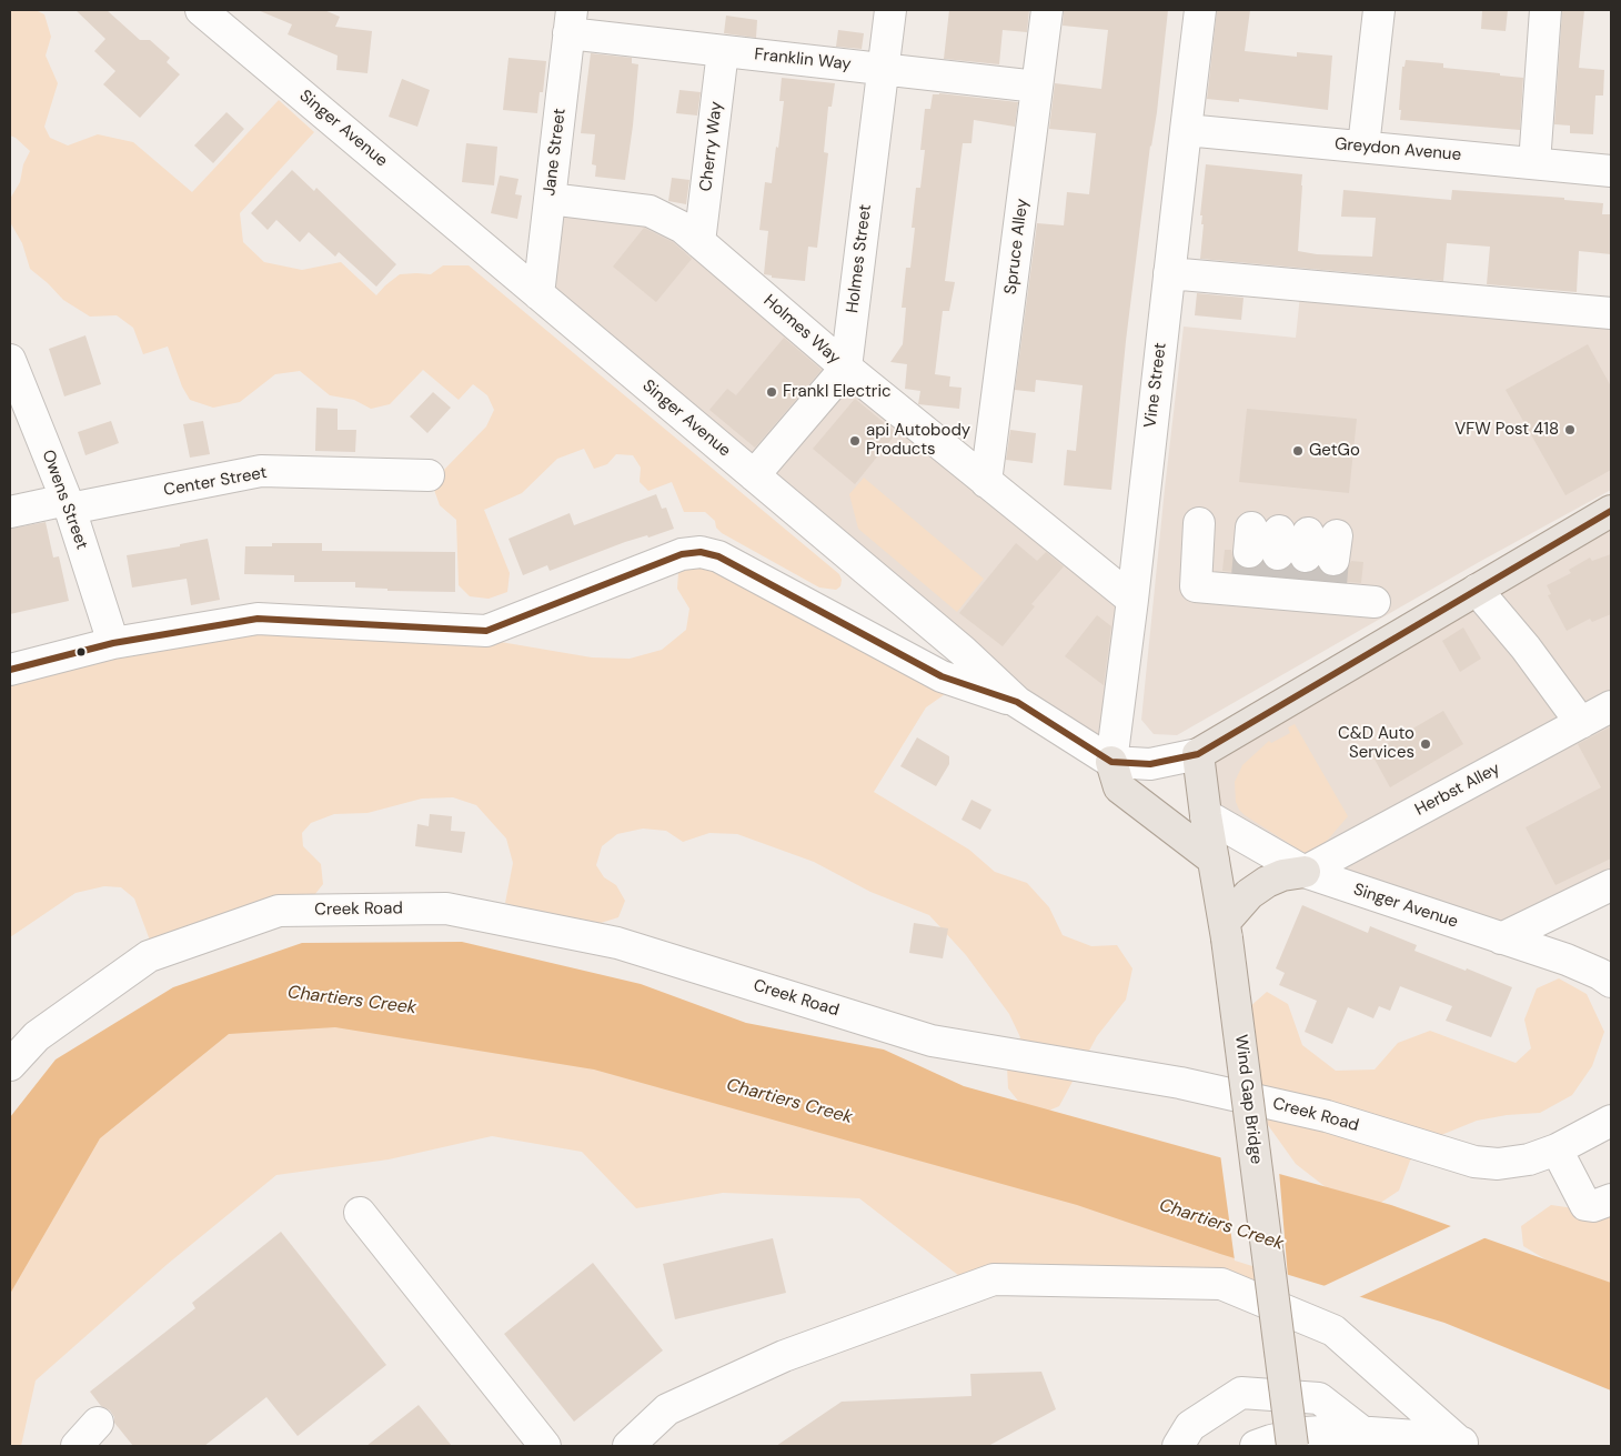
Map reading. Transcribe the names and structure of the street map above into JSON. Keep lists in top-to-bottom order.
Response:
{
  "streets": {
    "main road": ["Wind Gap Bridge"],
    "street": [
      "Franklin Way",
      "Singer Avenue",
      "Cherry Way",
      "Greydon Avenue",
      "Jane Street",
      "Spruce Alley",
      "Holmes Street",
      "Holmes Way",
      "Vine Street",
      "Center Street",
      "Owens Street",
      "Herbst Alley",
      "Creek Road"
    ]
  },
  "crossings": [
    ["Franklin Way", "Cherry Way"],
    ["Franklin Way", "Jane Street"],
    ["Franklin Way", "Spruce Alley"],
    ["Franklin Way", "Holmes Street"],
    ["Singer Avenue", "Jane Street"],
    ["Singer Avenue", "Vine Street"],
    ["Singer Avenue", "Herbst Alley"],
    ["Singer Avenue", "Wind Gap Bridge"],
    ["Cherry Way", "Holmes Way"],
    ["Greydon Avenue", "Vine Street"],
    ["Jane Street", "Holmes Way"],
    ["Spruce Alley", "Holmes Way"],
    ["Holmes Street", "Holmes Way"],
    ["Holmes Way", "Vine Street"],
    ["Center Street", "Owens Street"]
  ],
  "water": ["Chartiers Creek"],
  "places": [
    "Frankl Electric",
    "VFW Post 418",
    "api Autobody Products",
    "GetGo",
    "C&D Auto Services"
  ]
}
